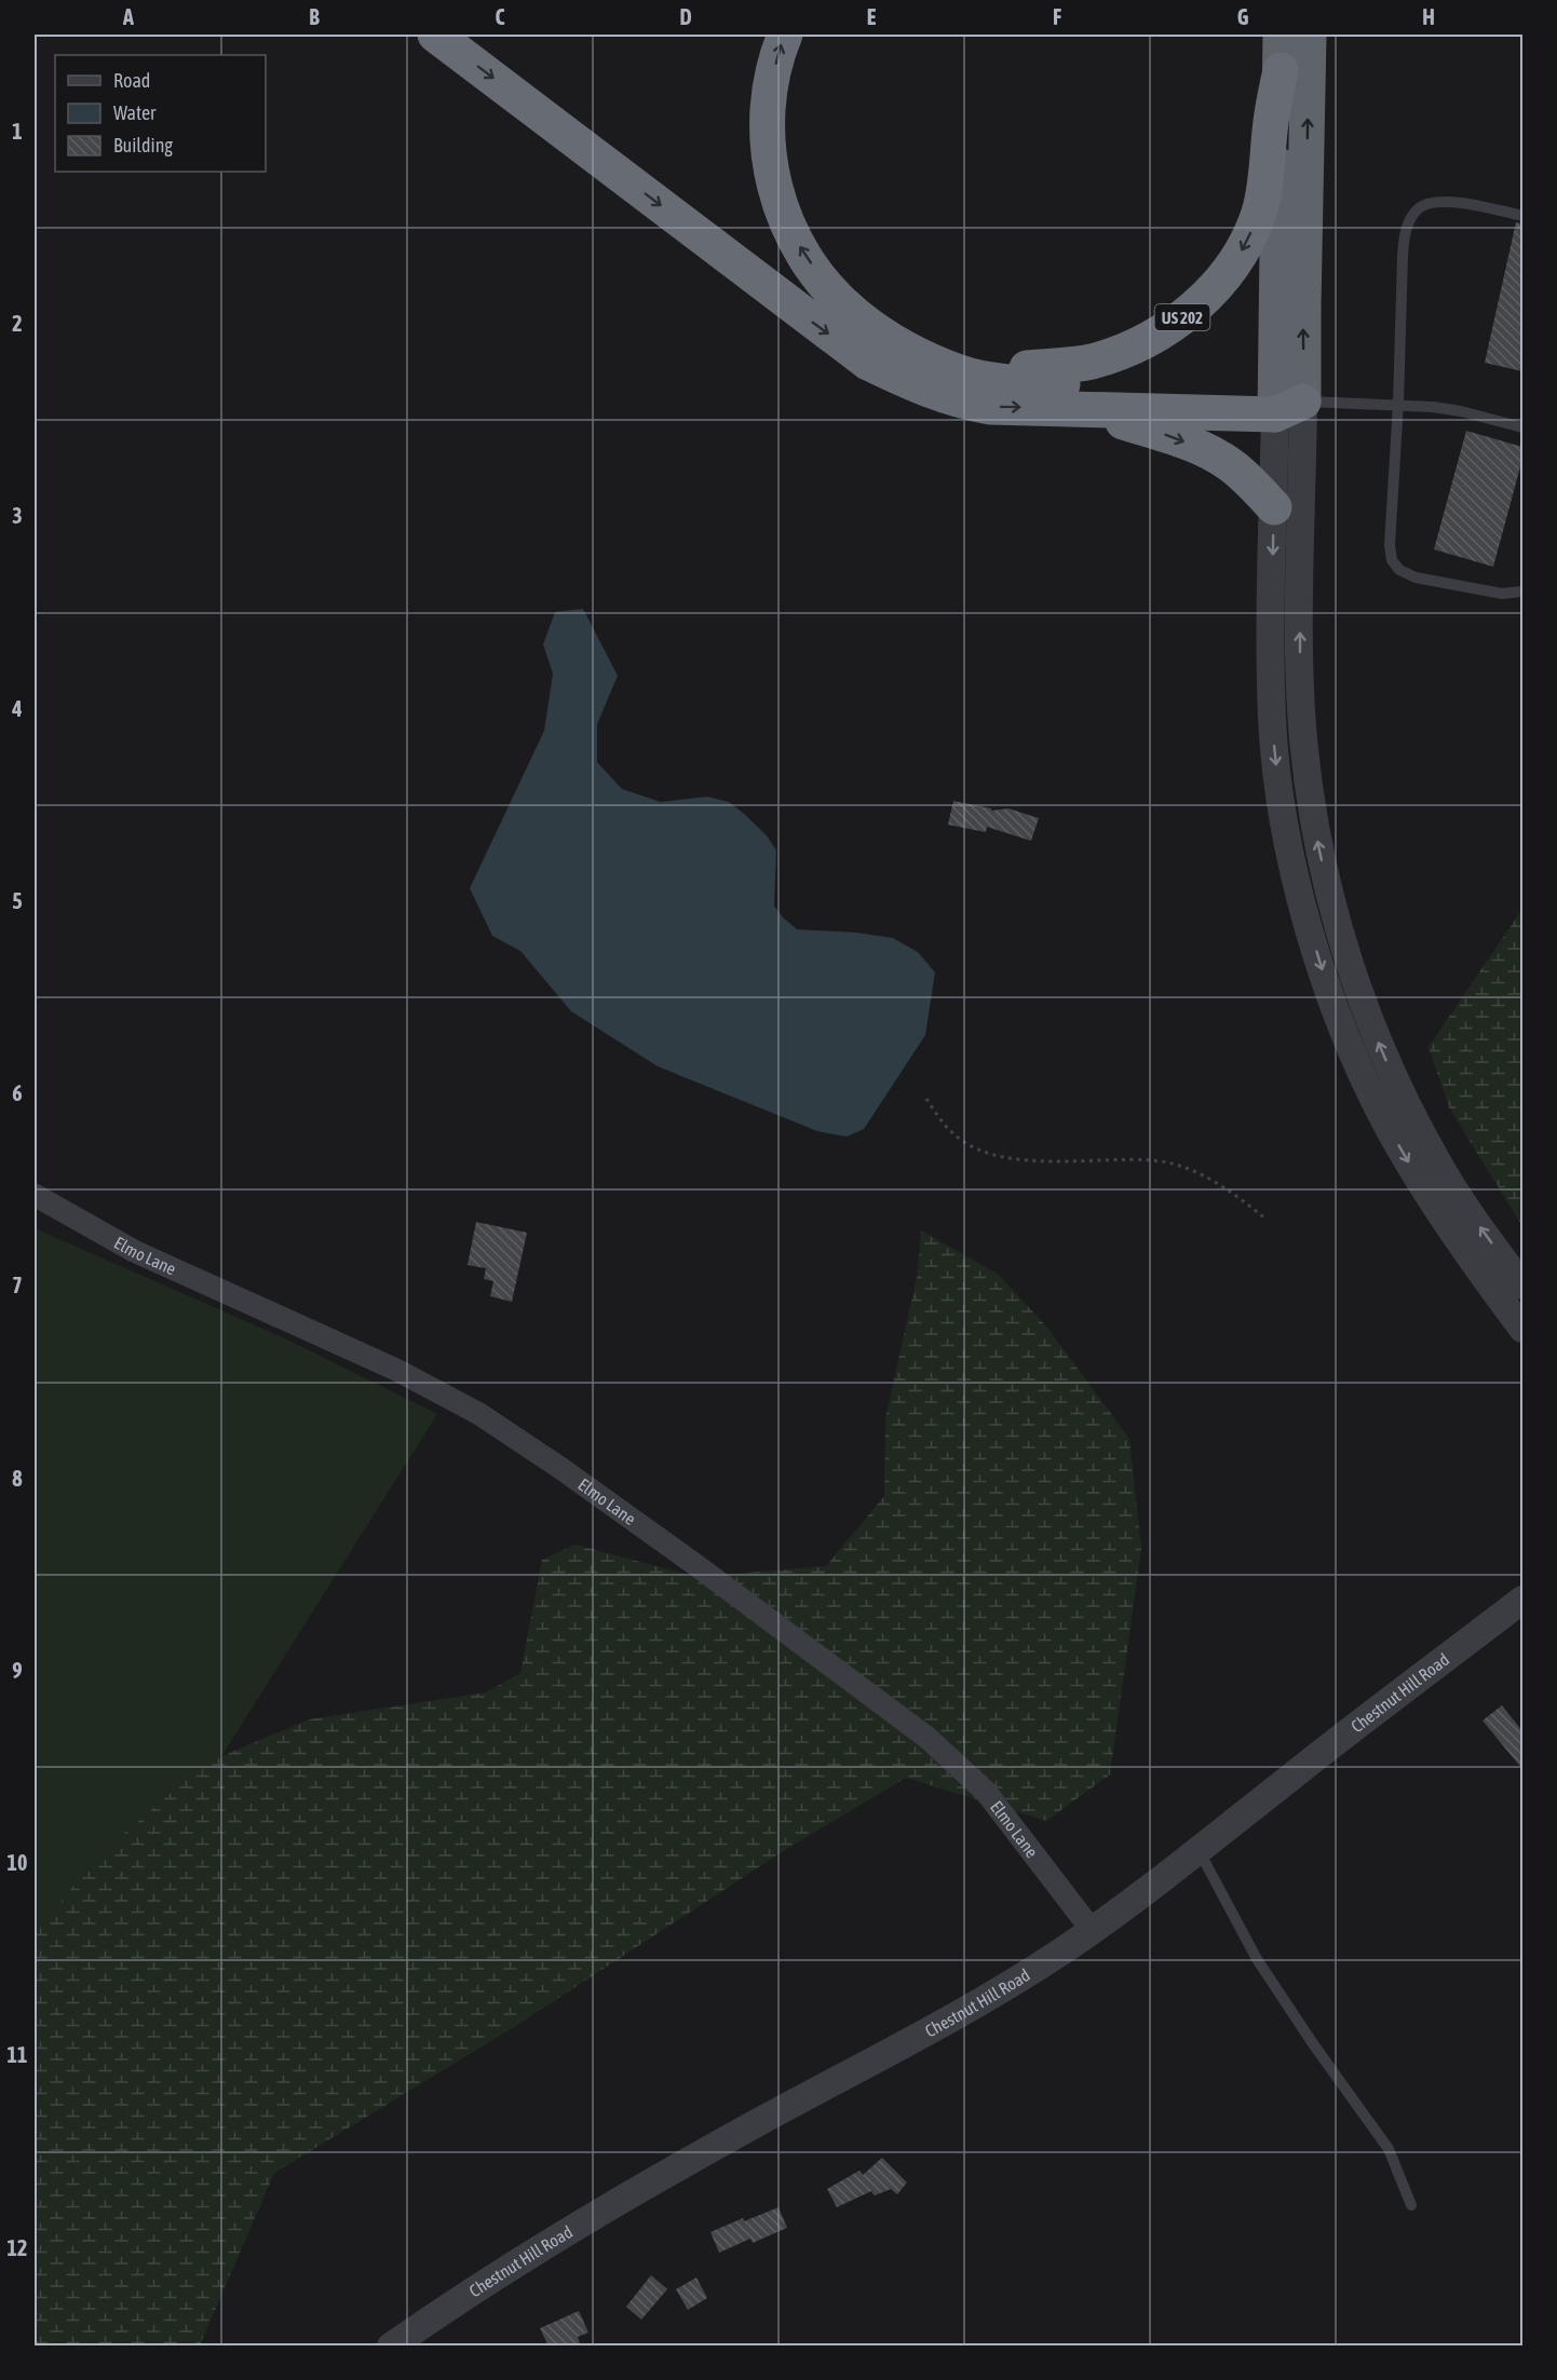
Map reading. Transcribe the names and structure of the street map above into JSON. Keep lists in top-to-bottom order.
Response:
{
  "streets": {
    "highway": ["US 202"],
    "street": ["Elmo Lane", "Chestnut Hill Road"]
  },
  "crossings": [
    ["Elmo Lane", "Chestnut Hill Road"]
  ],
  "legend": ["Road", "Water", "Building"],
  "grid": {
    "columns": [
      "A",
      "B",
      "C",
      "D",
      "E",
      "F",
      "G",
      "H"
    ],
    "rows": [
      "1",
      "2",
      "3",
      "4",
      "5",
      "6",
      "7",
      "8",
      "9",
      "10",
      "11",
      "12"
    ]
  }
}
